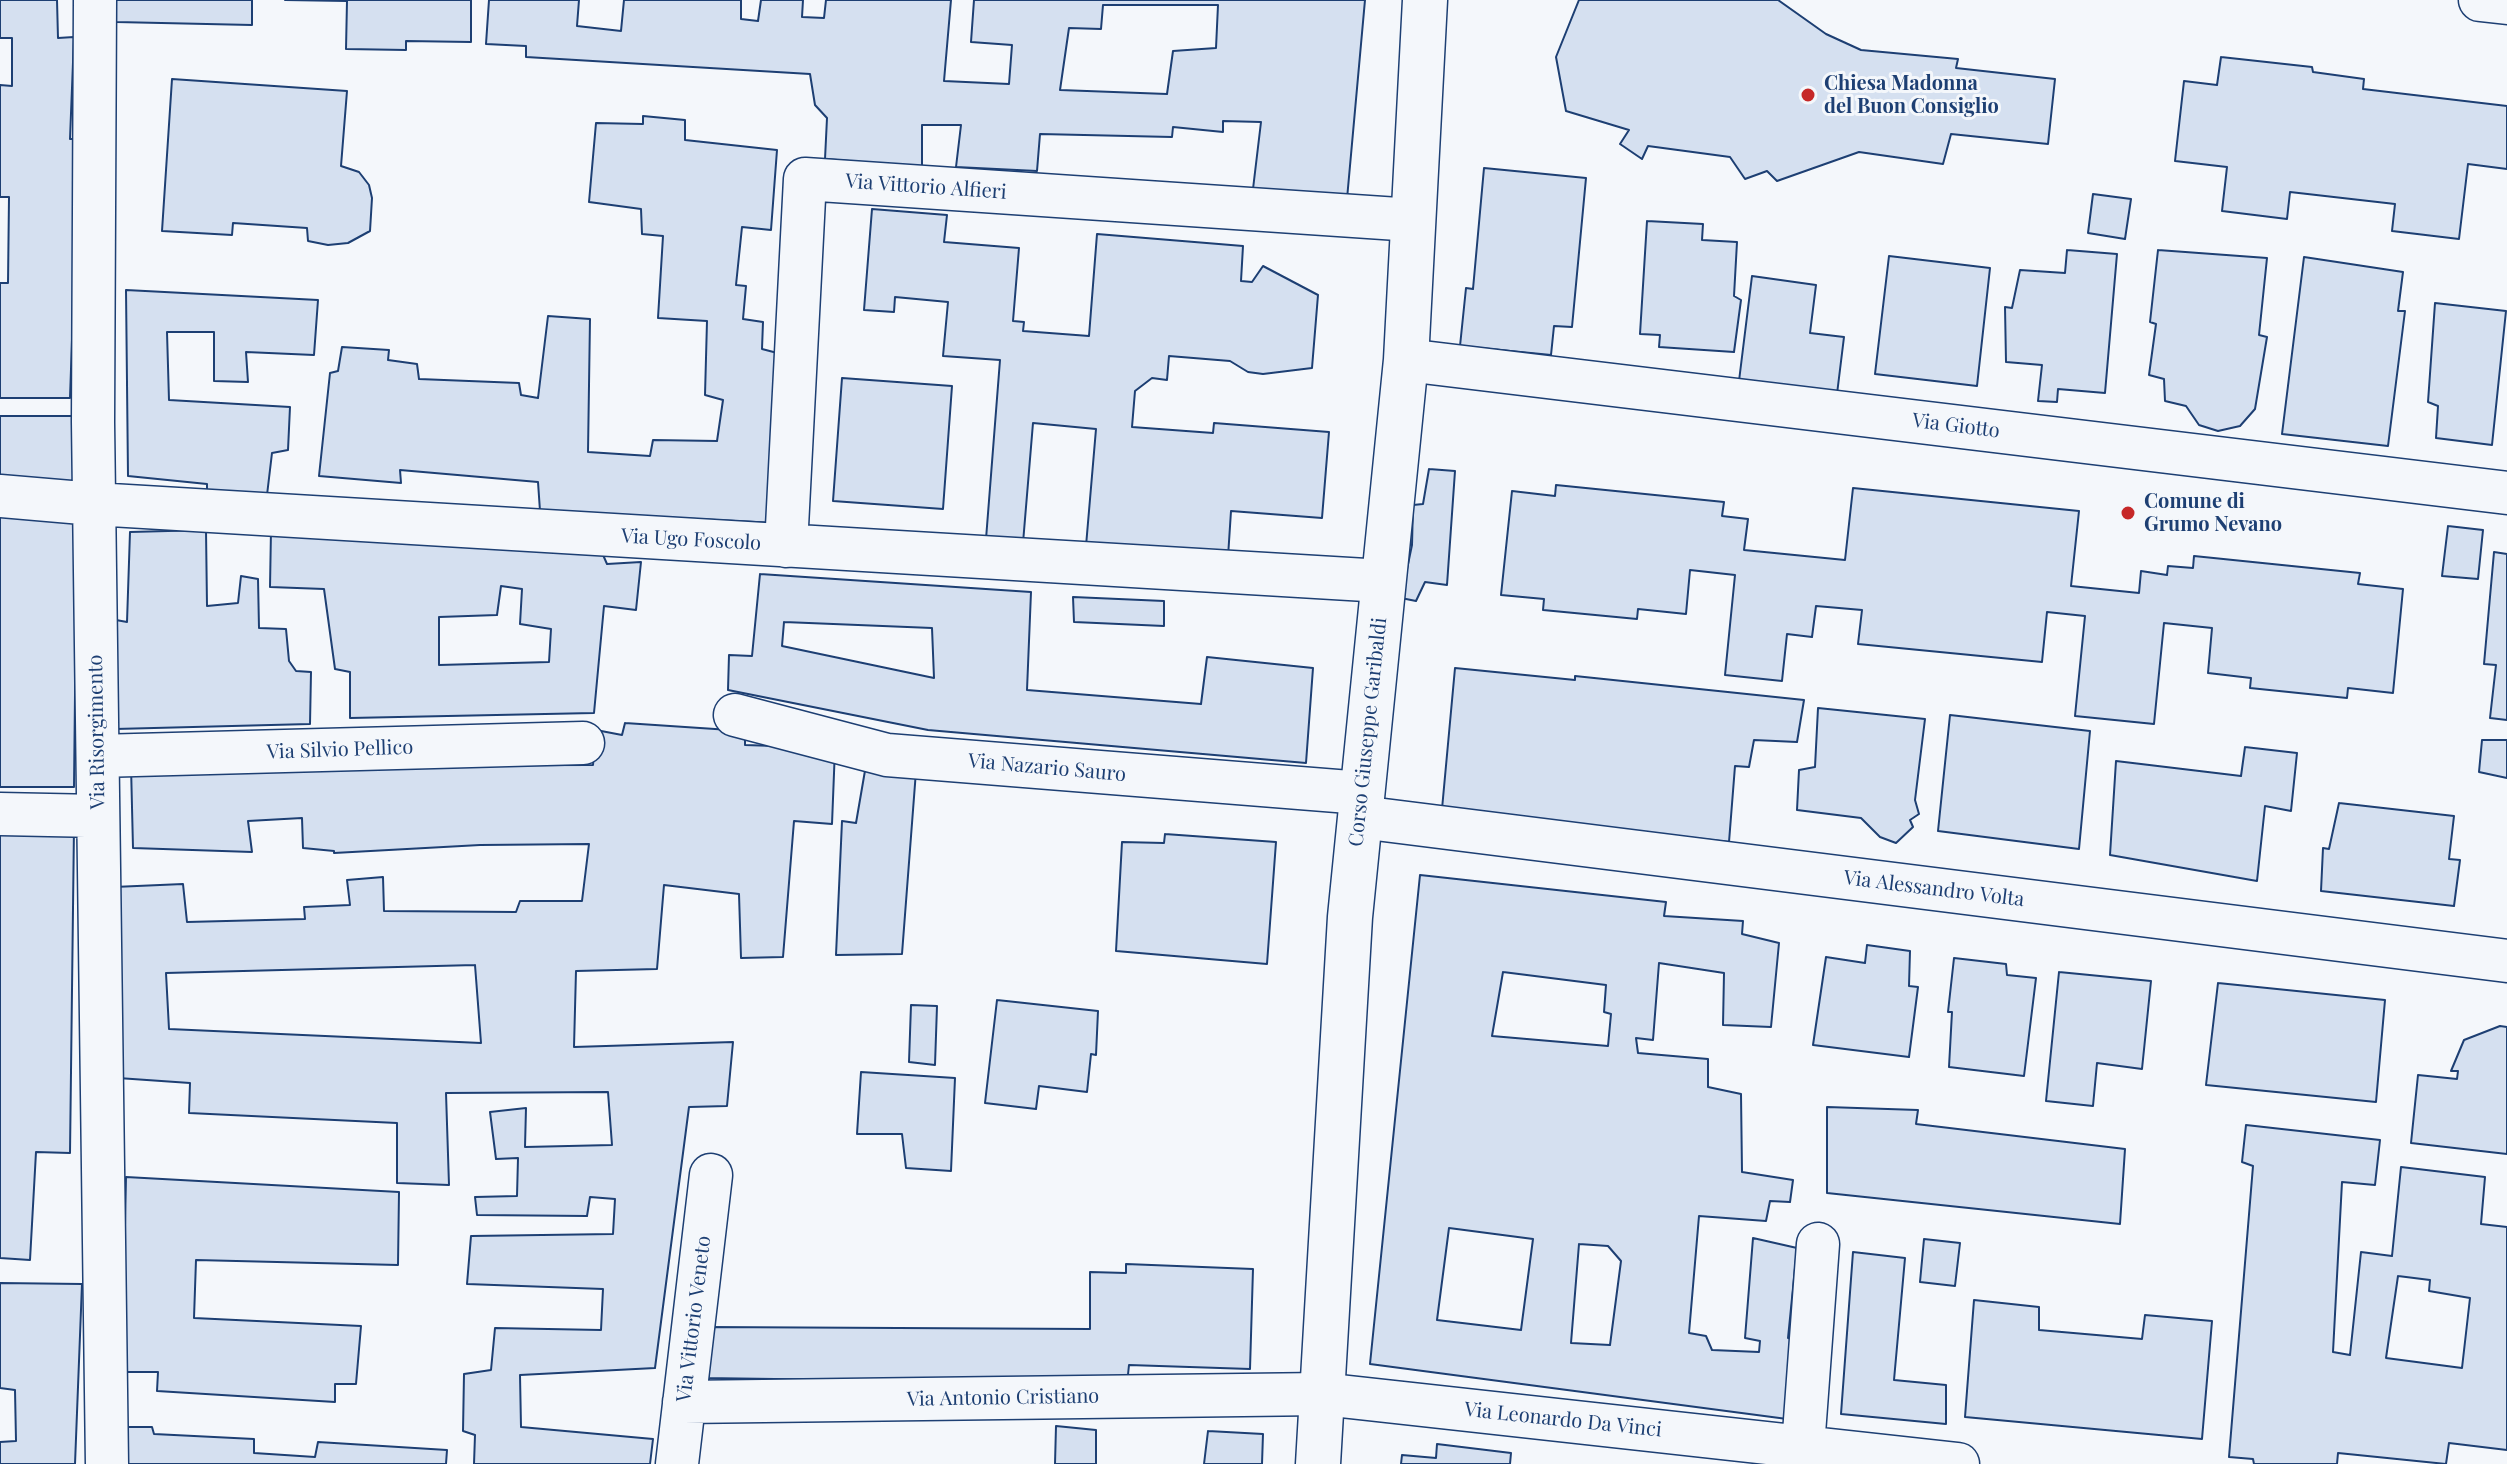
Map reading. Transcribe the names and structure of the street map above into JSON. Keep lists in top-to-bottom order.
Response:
{
  "streets": {
    "street": [
      "Via Vittorio Alfieri",
      "Via Giotto",
      "Via Ugo Foscolo",
      "Via Risorgimento",
      "Corso Giuseppe Garibaldi",
      "Via Silvio Pellico",
      "Via Nazario Sauro",
      "Via Alessandro Volta",
      "Via Vittorio Veneto",
      "Via Antonio Cristiano",
      "Via Leonardo Da Vinci"
    ]
  },
  "crossings": [
    ["Via Vittorio Alfieri", "Via Ugo Foscolo"],
    ["Via Vittorio Alfieri", "Corso Giuseppe Garibaldi"],
    ["Via Giotto", "Corso Giuseppe Garibaldi"],
    ["Via Ugo Foscolo", "Via Risorgimento"],
    ["Via Ugo Foscolo", "Corso Giuseppe Garibaldi"],
    ["Via Risorgimento", "Via Silvio Pellico"],
    ["Corso Giuseppe Garibaldi", "Via Nazario Sauro"],
    ["Corso Giuseppe Garibaldi", "Via Alessandro Volta"],
    ["Corso Giuseppe Garibaldi", "Via Antonio Cristiano"],
    ["Corso Giuseppe Garibaldi", "Via Leonardo Da Vinci"],
    ["Via Nazario Sauro", "Via Alessandro Volta"],
    ["Via Vittorio Veneto", "Via Antonio Cristiano"],
    ["Via Antonio Cristiano", "Via Leonardo Da Vinci"]
  ],
  "places": ["Chiesa Madonna del Buon Consiglio", "Comune di Grumo Nevano"]
}
